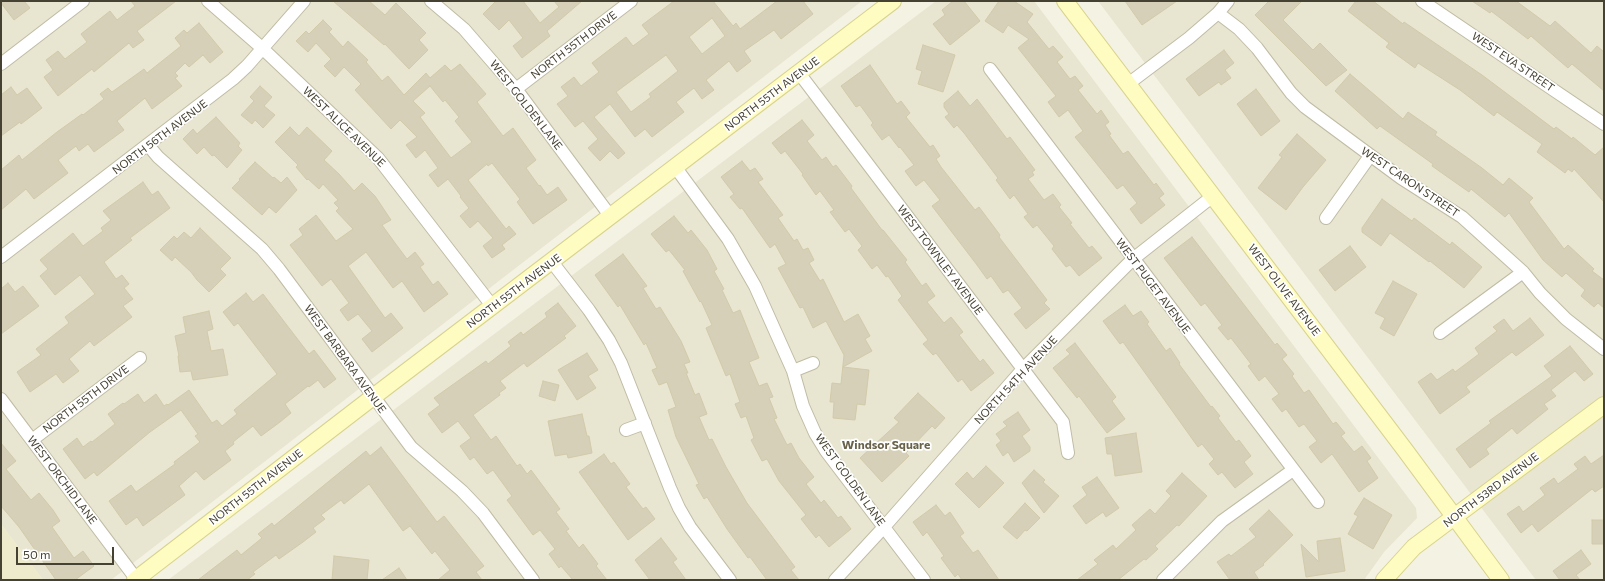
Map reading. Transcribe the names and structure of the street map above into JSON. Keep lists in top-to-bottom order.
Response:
{
  "streets": {
    "street": [
      "NORTH 55TH DRIVE",
      "WEST EVA STREET",
      "NORTH 55TH AVENUE",
      "WEST GOLDEN LANE",
      "WEST ALICE AVENUE",
      "NORTH 56TH AVENUE",
      "WEST CARON STREET",
      "WEST TOWNLEY AVENUE",
      "WEST PUGET AVENUE",
      "WEST OLIVE AVENUE",
      "WEST BARBARA AVENUE",
      "NORTH 54TH AVENUE",
      "WEST ORCHID LANE",
      "NORTH 53RD AVENUE"
    ]
  },
  "crossings": [
    ["NORTH 55TH DRIVE", "WEST GOLDEN LANE"],
    ["NORTH 55TH DRIVE", "WEST ORCHID LANE"],
    ["NORTH 55TH AVENUE", "WEST GOLDEN LANE"],
    ["NORTH 55TH AVENUE", "WEST ALICE AVENUE"],
    ["NORTH 55TH AVENUE", "WEST TOWNLEY AVENUE"],
    ["NORTH 55TH AVENUE", "WEST BARBARA AVENUE"],
    ["NORTH 55TH AVENUE", "WEST ORCHID LANE"],
    ["WEST GOLDEN LANE", "NORTH 54TH AVENUE"],
    ["WEST ALICE AVENUE", "NORTH 56TH AVENUE"],
    ["NORTH 56TH AVENUE", "WEST BARBARA AVENUE"],
    ["WEST TOWNLEY AVENUE", "NORTH 54TH AVENUE"],
    ["WEST PUGET AVENUE", "NORTH 54TH AVENUE"],
    ["WEST OLIVE AVENUE", "NORTH 54TH AVENUE"],
    ["WEST OLIVE AVENUE", "NORTH 53RD AVENUE"]
  ],
  "districts": ["Windsor Square"],
  "scale_bar": "50 m"
}
